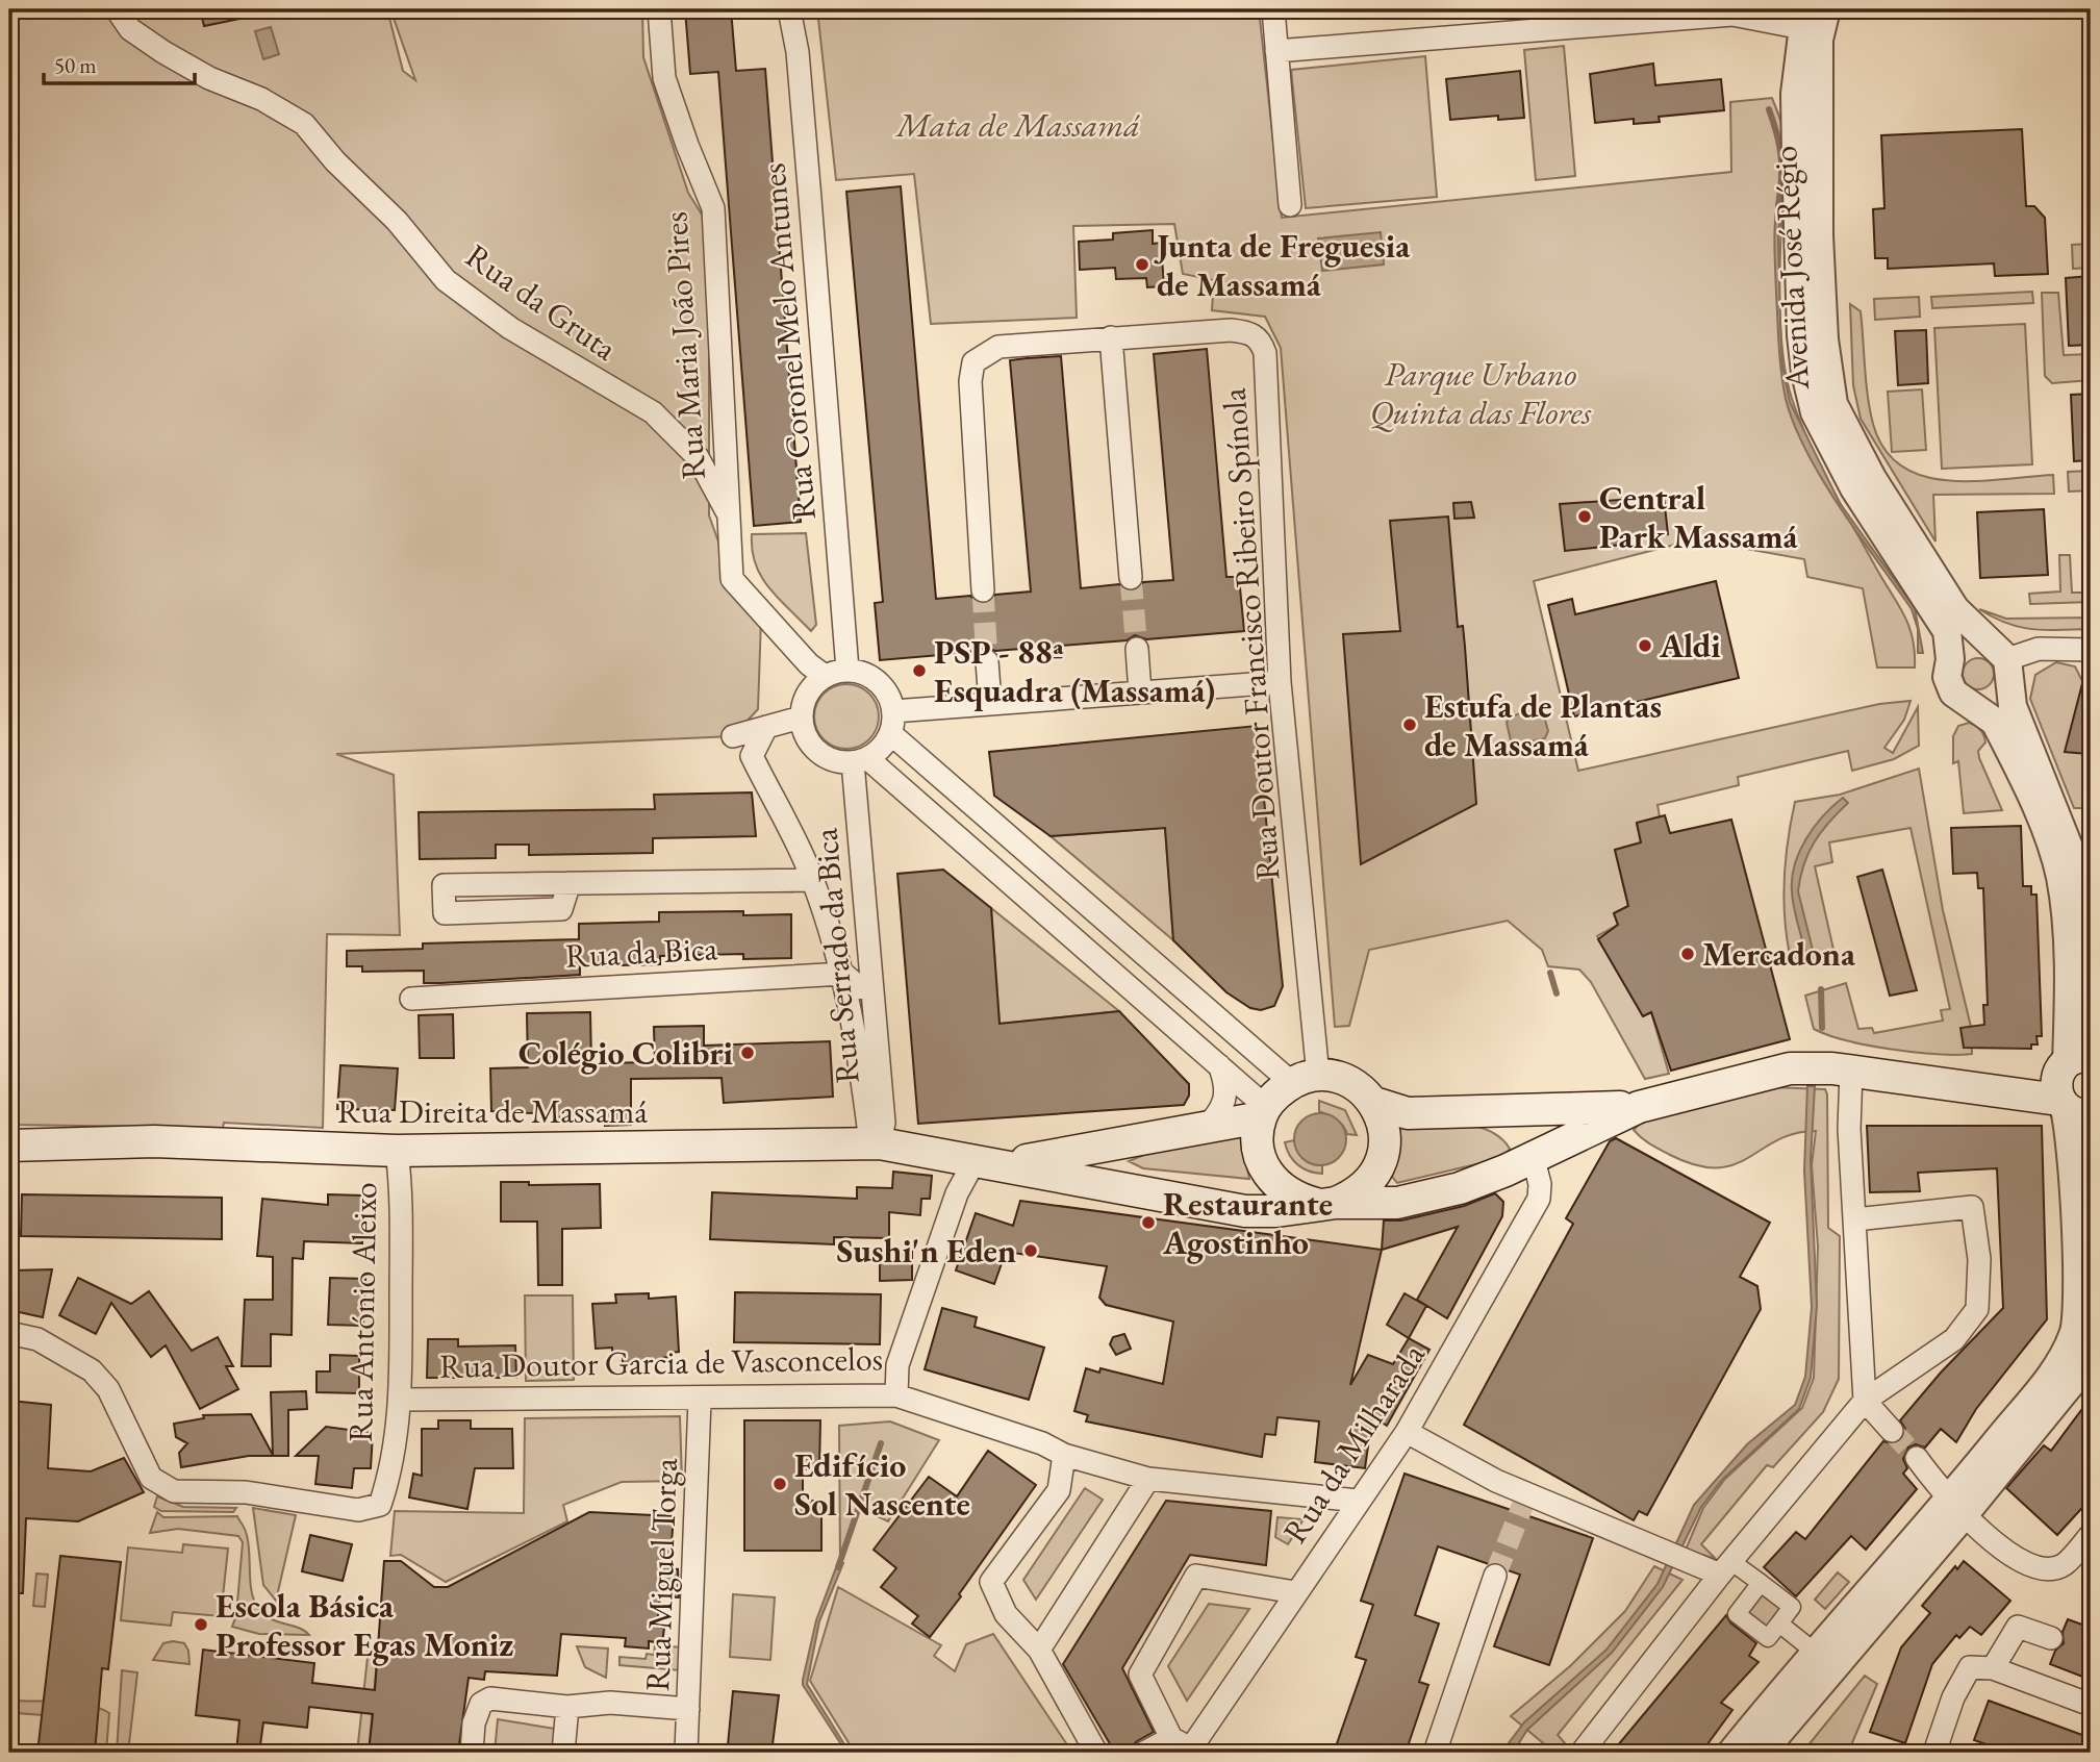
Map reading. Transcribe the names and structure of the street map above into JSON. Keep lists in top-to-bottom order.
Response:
{
  "streets": {
    "main road": ["Rua Direita de Massamá"],
    "street": [
      "Avenida José Régio",
      "Rua da Gruta",
      "Rua Coronel Melo Antunes",
      "Rua Maria João Pires",
      "Rua Doutor Francisco Ribeiro Spínola",
      "Rua da Bica",
      "Rua Serrado da Bica",
      "Rua António Aleixo",
      "Rua Doutor Garcia de Vasconcelos",
      "Rua da Milharada",
      "Rua Miguel Torga"
    ]
  },
  "crossings": [
    ["Avenida José Régio", "Rua Direita de Massamá"],
    ["Rua da Gruta", "Rua Coronel Melo Antunes"],
    ["Rua da Gruta", "Rua Maria João Pires"],
    ["Rua da Gruta", "Rua Serrado da Bica"],
    ["Rua Coronel Melo Antunes", "Rua Serrado da Bica"],
    ["Rua Doutor Francisco Ribeiro Spínola", "Rua Direita de Massamá"],
    ["Rua da Bica", "Rua Serrado da Bica"],
    ["Rua Serrado da Bica", "Rua Direita de Massamá"],
    ["Rua Direita de Massamá", "Rua António Aleixo"],
    ["Rua Direita de Massamá", "Rua Doutor Garcia de Vasconcelos"],
    ["Rua Direita de Massamá", "Rua da Milharada"],
    ["Rua António Aleixo", "Rua Doutor Garcia de Vasconcelos"],
    ["Rua Doutor Garcia de Vasconcelos", "Rua Miguel Torga"]
  ],
  "parks": ["Mata de Massamá", "Parque Urbano Quinta das Flores"],
  "places": [
    "Junta de Freguesia de Massamá",
    "Central Park Massamá",
    "Aldi",
    "PSP - 88ª Esquadra (Massamá)",
    "Estufa de Plantas de Massamá",
    "Mercadona",
    "Colégio Colibri",
    "Restaurante Agostinho",
    "Sushi'n Eden",
    "Edifício Sol Nascente",
    "Escola Básica Professor Egas Moniz"
  ],
  "scale_bar": "50 m"
}
